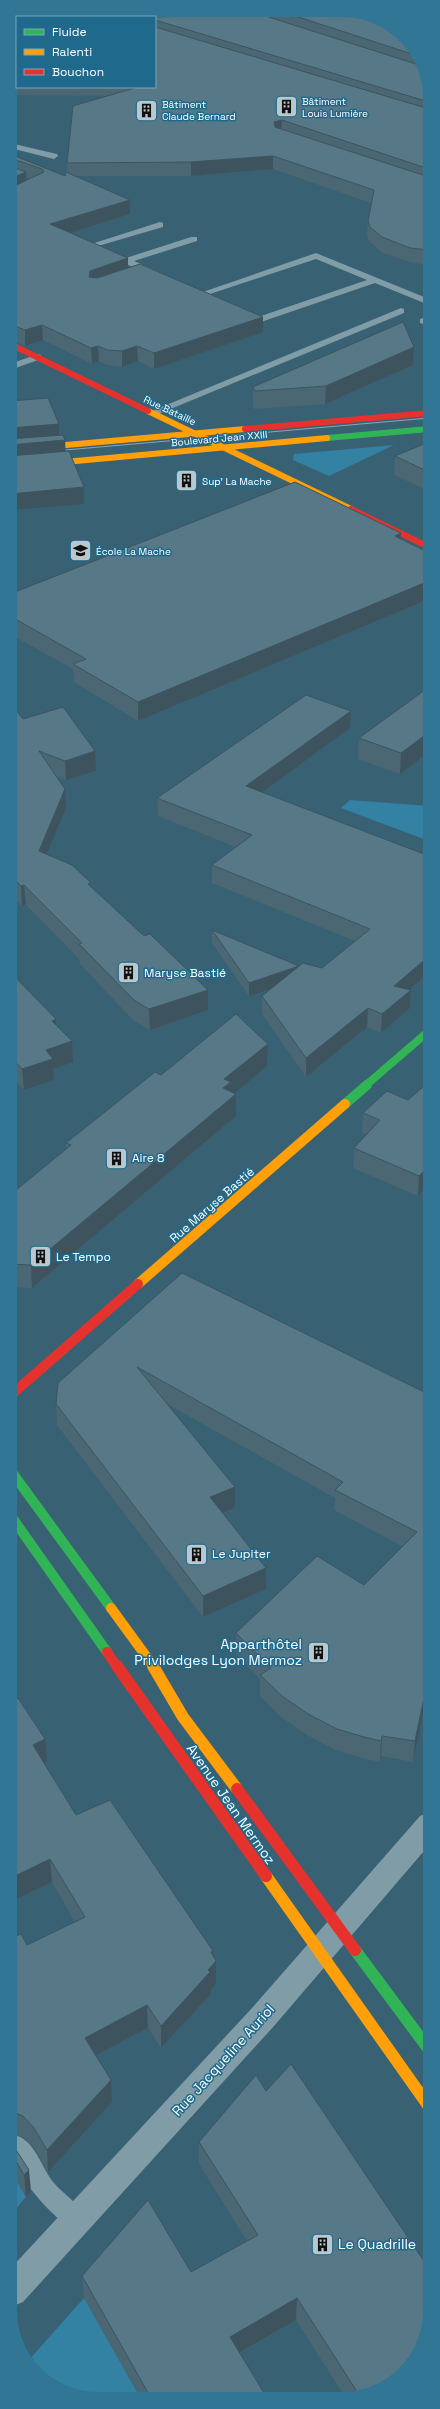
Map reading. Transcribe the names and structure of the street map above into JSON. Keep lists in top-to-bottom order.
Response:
{
  "streets": {
    "main road": [
      "Rue Bataille",
      "Boulevard Jean XXIII",
      "Rue Maryse Bastié",
      "Avenue Jean Mermoz"
    ],
    "street": ["Rue Jacqueline Auriol"]
  },
  "crossings": [
    ["Rue Bataille", "Boulevard Jean XXIII"],
    ["Avenue Jean Mermoz", "Rue Jacqueline Auriol"]
  ],
  "places": {
    "building": [
      "Bâtiment Louis Lumière",
      "Bâtiment Claude Bernard",
      "Sup' La Mache",
      "Maryse Bastié",
      "Aire 8",
      "Le Tempo",
      "Le Jupiter",
      "Apparthôtel Privilodges Lyon Mermoz",
      "Le Quadrille"
    ],
    "school or university": ["École La Mache"]
  },
  "legend": ["Fluide", "Ralenti", "Bouchon"]
}
